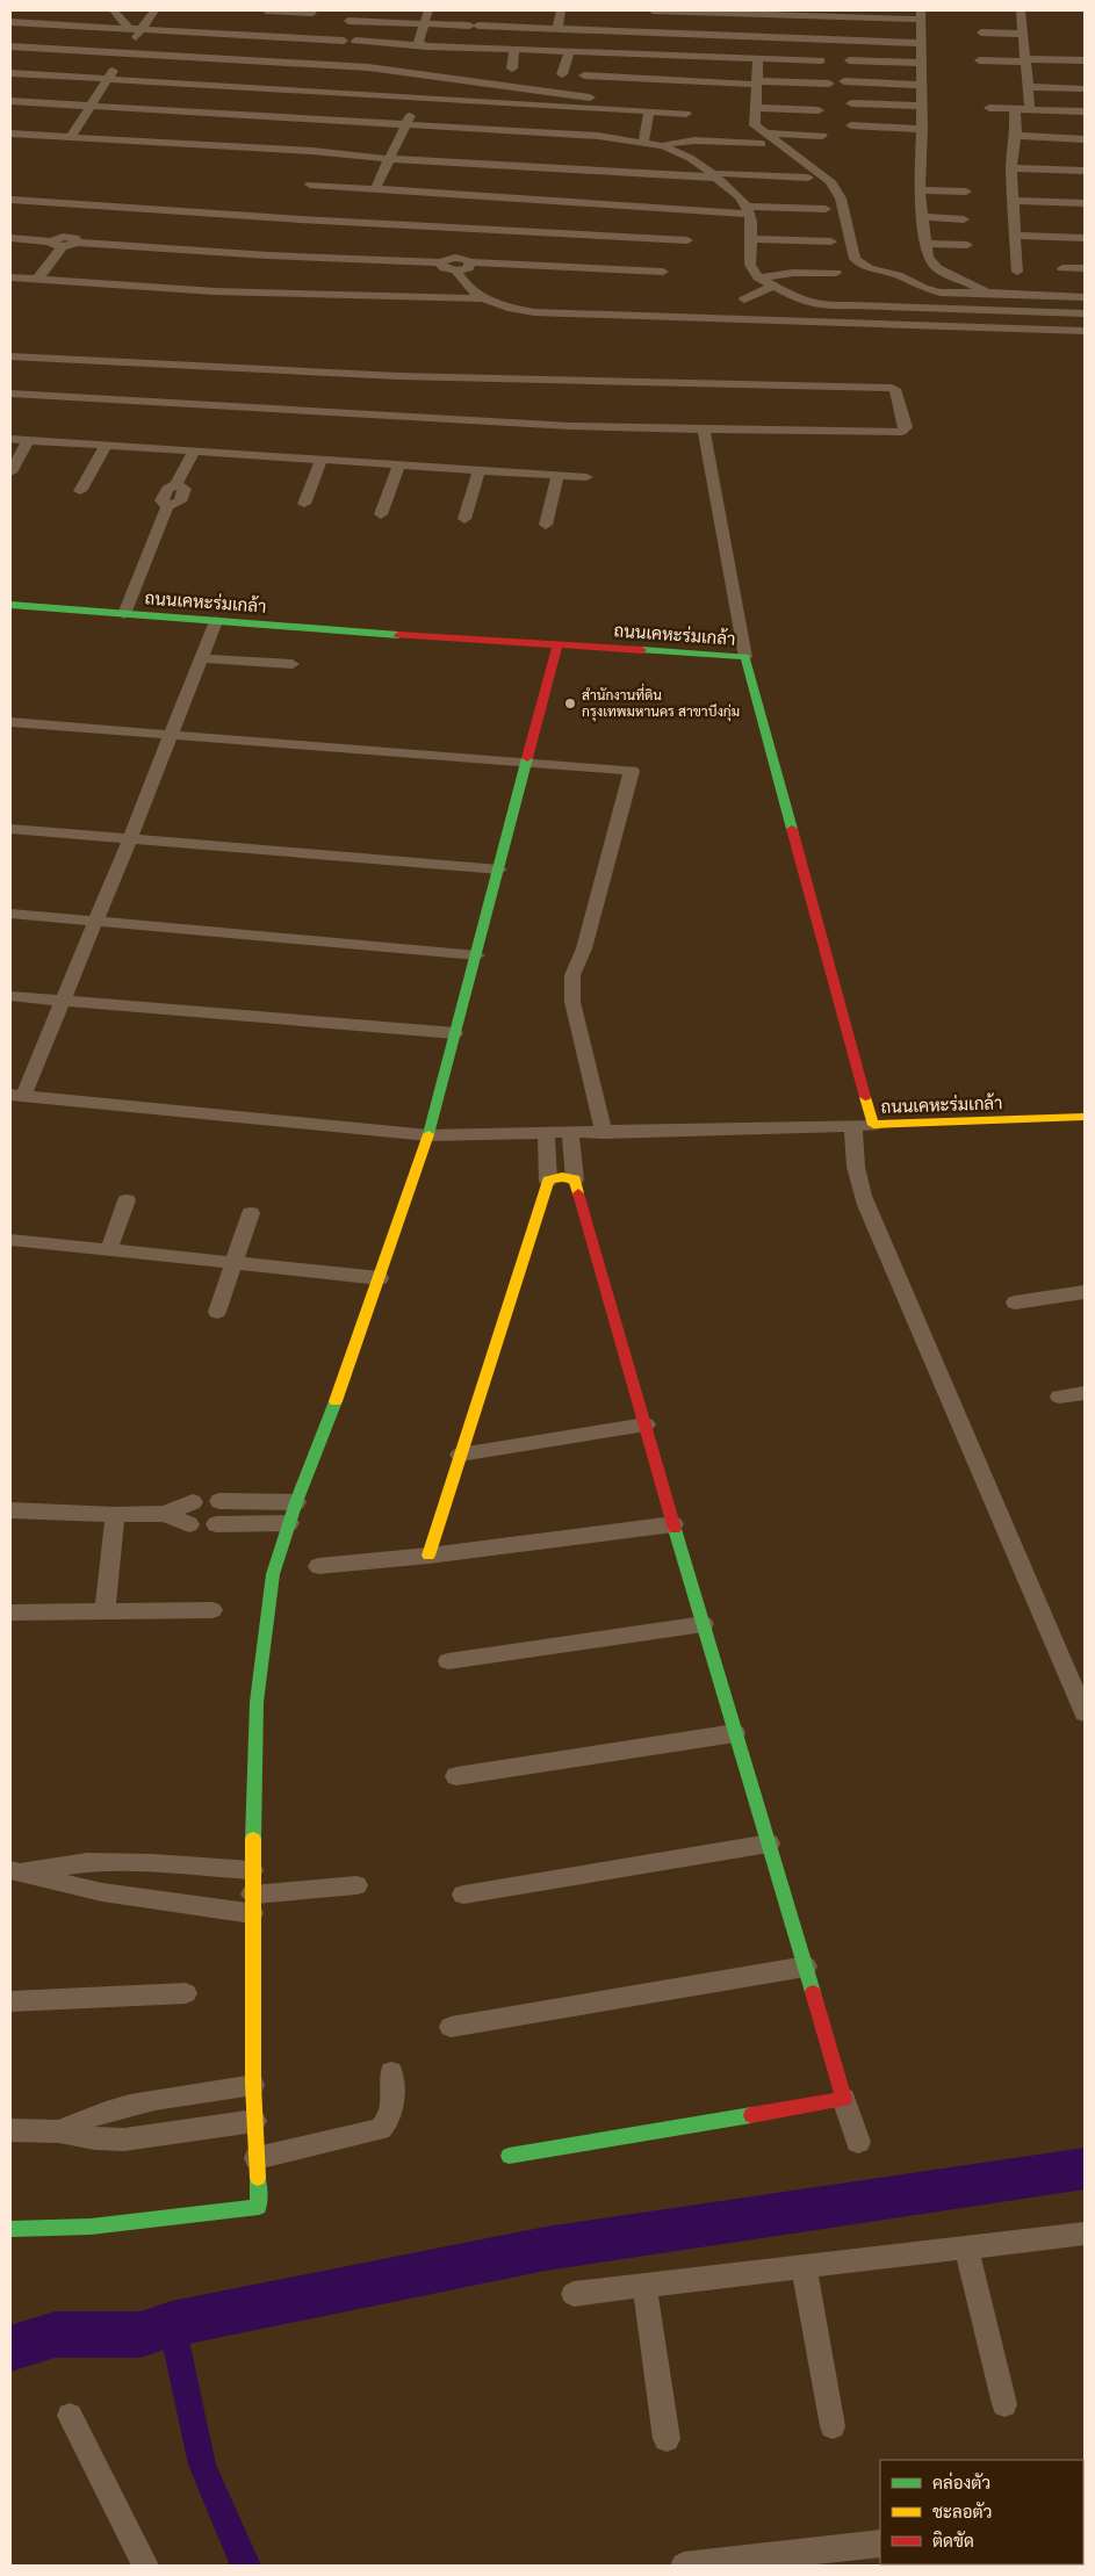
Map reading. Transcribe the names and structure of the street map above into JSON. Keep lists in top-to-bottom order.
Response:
{
  "streets": {
    "street": ["ถนนเคหะร่มเกล้า"]
  },
  "places": ["สำนักงานที่ดิน กรุงเทพมหานคร สาขาบึงกุ่ม"],
  "legend": ["คล่องตัว", "ชะลอตัว", "ติดขัด"]
}
